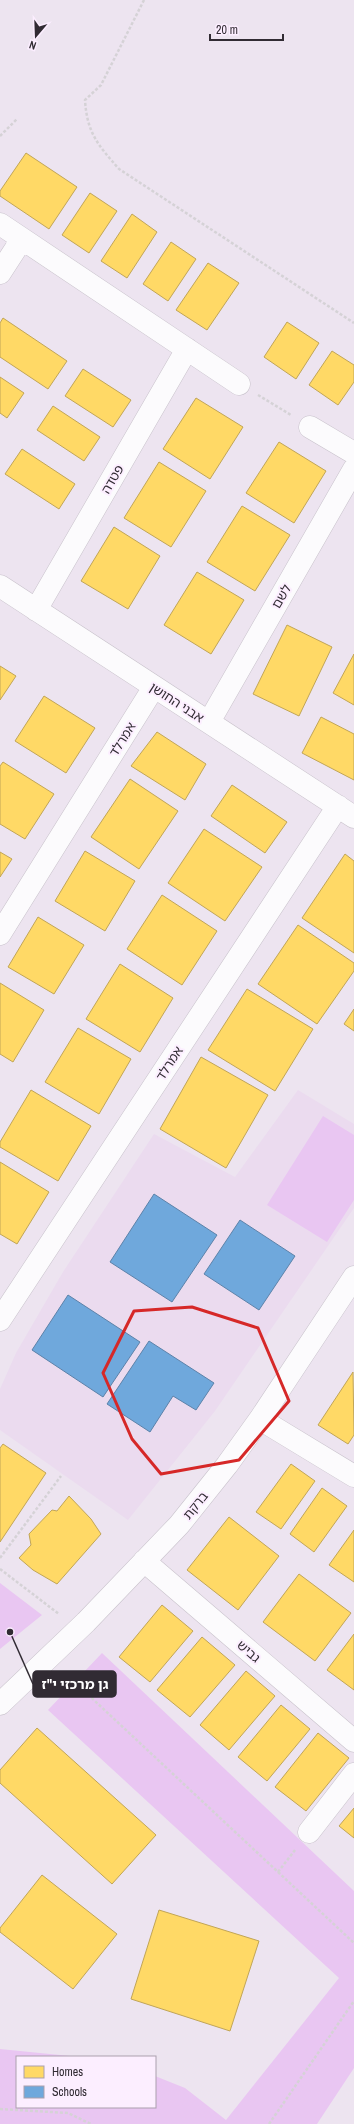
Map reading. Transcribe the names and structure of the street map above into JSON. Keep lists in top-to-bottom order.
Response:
{
  "streets": {
    "street": [
      "פטדה",
      "לשם",
      "אבני החושן",
      "אמרלד",
      "ברקת",
      "גביש"
    ]
  },
  "crossings": [
    ["פטדה", "אבני החושן"],
    ["לשם", "אבני החושן"],
    ["אבני החושן", "אמרלד"],
    ["ברקת", "גביש"]
  ],
  "places": ["גן מרכזי י\"ז"],
  "legend": ["Homes", "Schools"],
  "scale_bar": "20 m",
  "north": "bottom"
}
